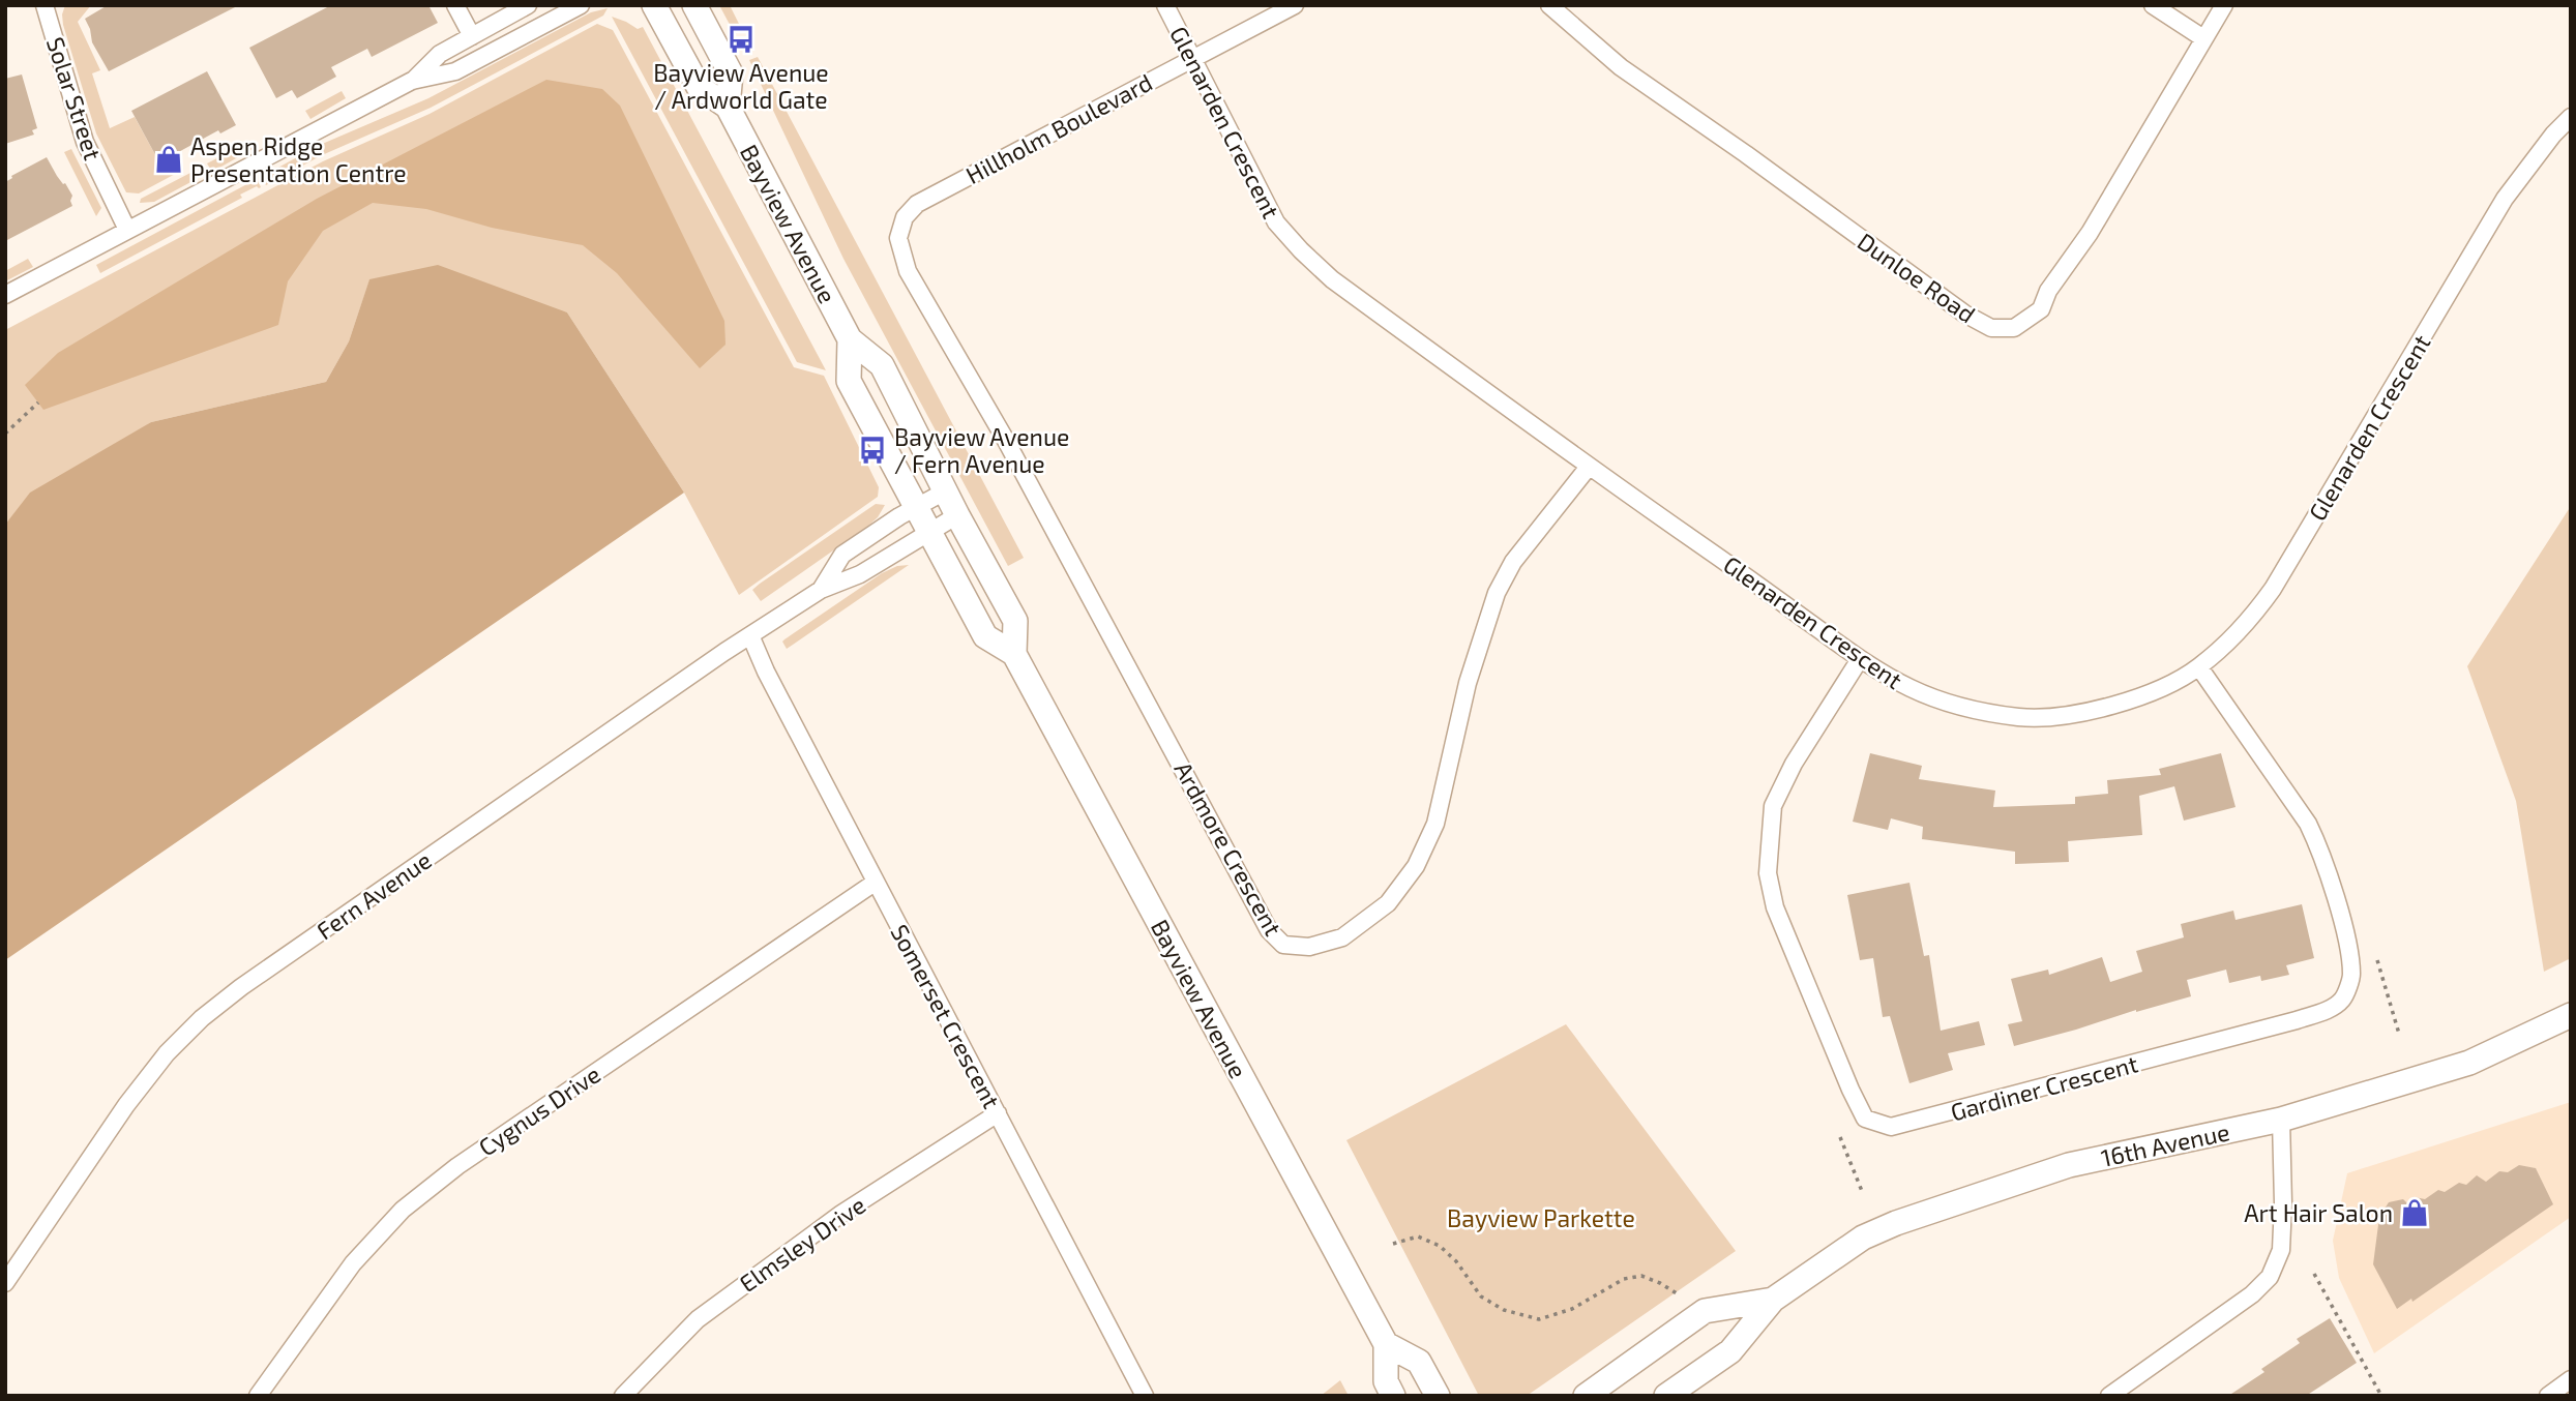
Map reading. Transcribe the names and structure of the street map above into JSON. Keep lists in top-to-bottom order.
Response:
{
  "streets": {
    "main road": ["Bayview Avenue", "16th Avenue"],
    "street": [
      "Solar Street",
      "Glenarden Crescent",
      "Hillholm Boulevard",
      "Dunloe Road",
      "Ardmore Crescent",
      "Fern Avenue",
      "Somerset Crescent",
      "Gardiner Crescent",
      "Cygnus Drive",
      "Elmsley Drive"
    ]
  },
  "crossings": [
    ["Glenarden Crescent", "Hillholm Boulevard"],
    ["Glenarden Crescent", "Ardmore Crescent"],
    ["Glenarden Crescent", "Gardiner Crescent"],
    ["Hillholm Boulevard", "Ardmore Crescent"],
    ["Bayview Avenue", "Fern Avenue"],
    ["Fern Avenue", "Somerset Crescent"],
    ["Somerset Crescent", "Cygnus Drive"],
    ["Somerset Crescent", "Elmsley Drive"]
  ],
  "parks": ["Bayview Parkette"],
  "places": {
    "bus stop": ["Bayview Avenue / Ardworld Gate", "Bayview Avenue / Fern Avenue"],
    "shop": ["Aspen Ridge Presentation Centre", "Art Hair Salon"]
  }
}
